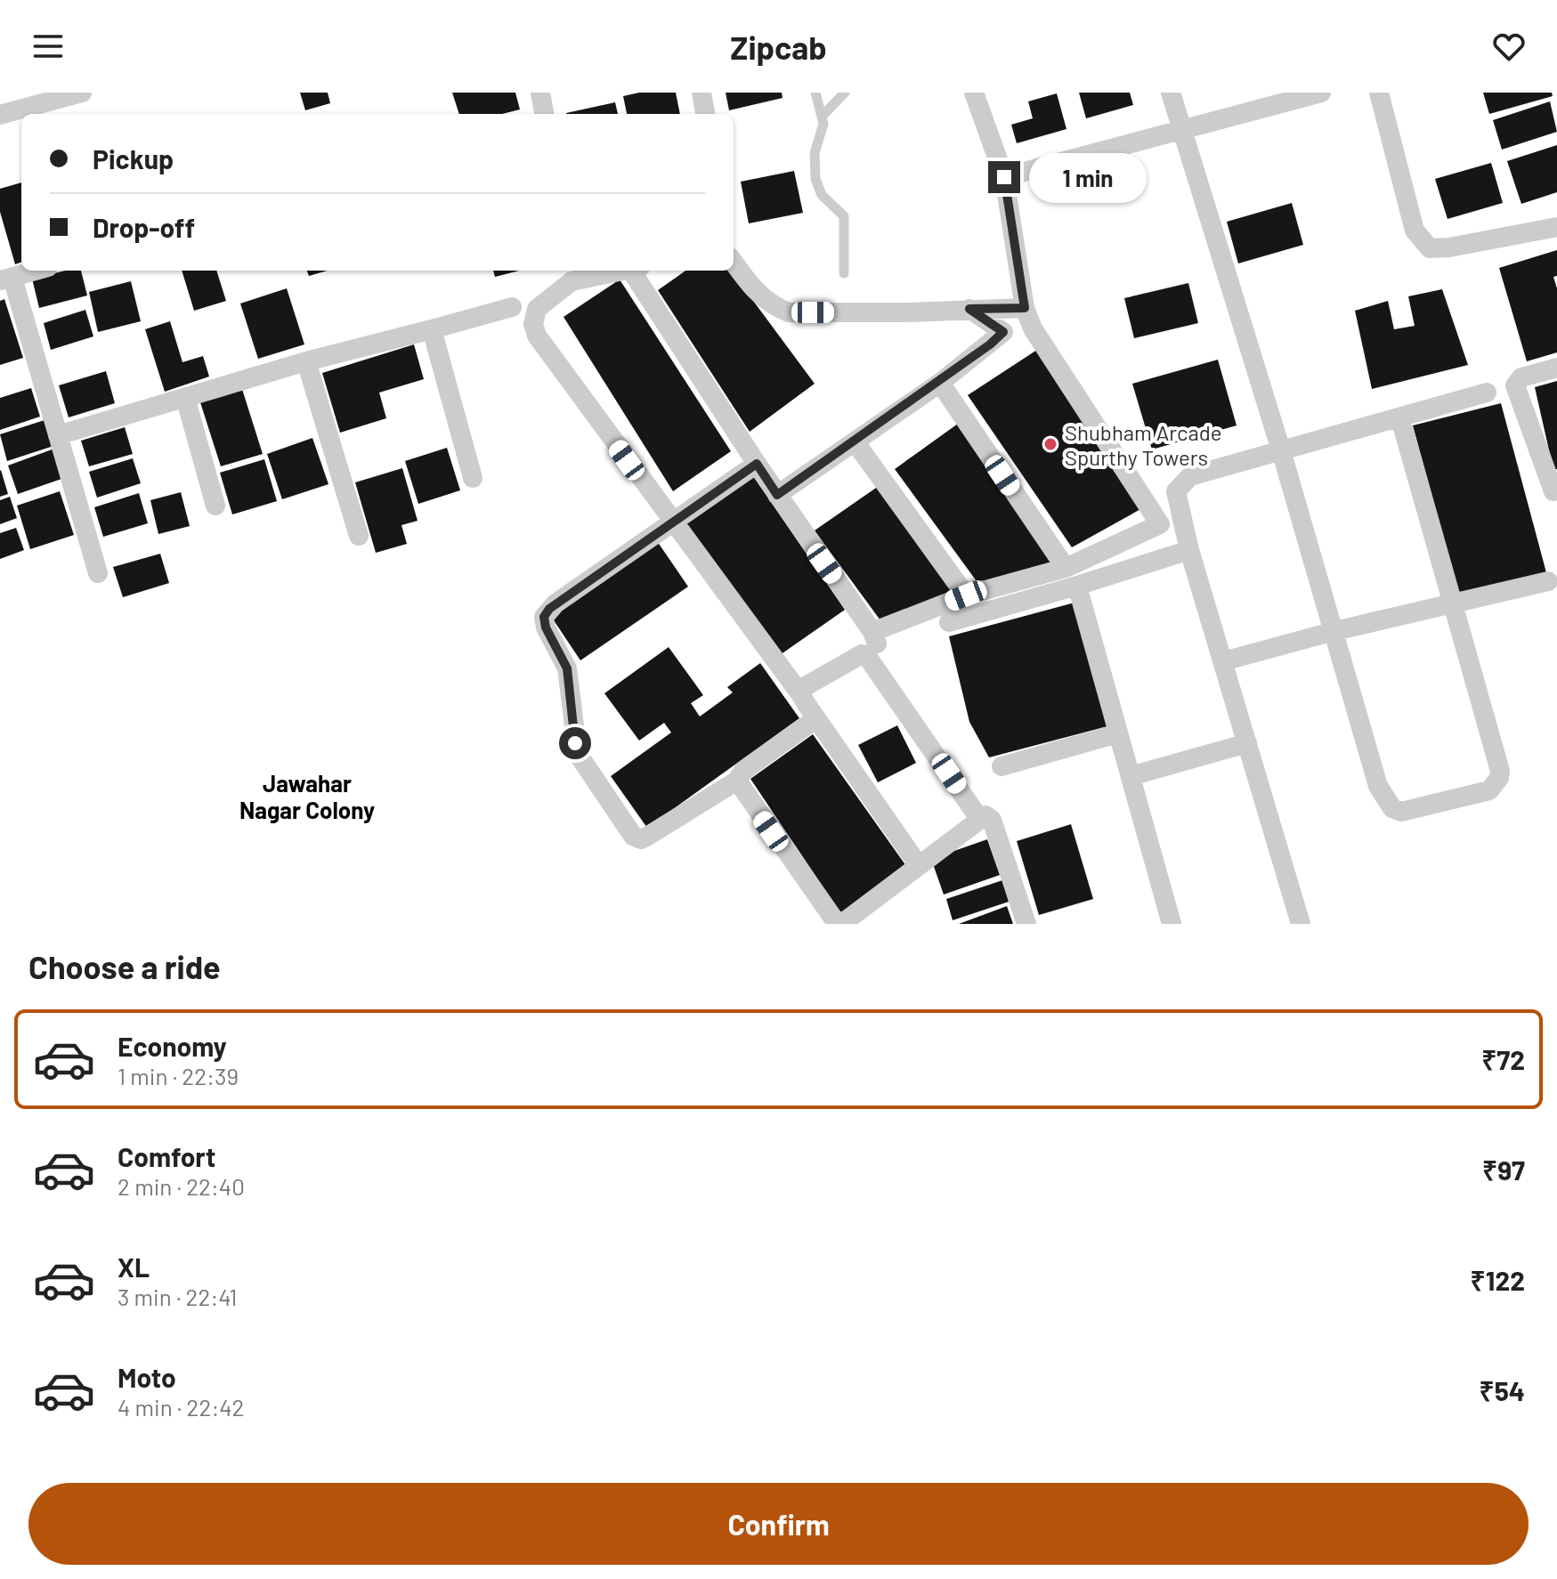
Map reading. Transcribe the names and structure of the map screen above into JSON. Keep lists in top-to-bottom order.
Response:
{
  "districts": ["Jawahar Nagar Colony"],
  "places": ["Shubham Arcade Spurthy Towers"],
  "page": {
    "header": "Zipcab",
    "banner": ["Pickup", "Drop-off"],
    "bubble": "1 min",
    "heading": "Choose a ride",
    "list": [
      {
        "name": "Economy",
        "note": "1 min · 22:39",
        "value": "₹72"
      },
      {
        "name": "Comfort",
        "note": "2 min · 22:40",
        "value": "₹97"
      },
      {
        "name": "XL",
        "note": "3 min · 22:41",
        "value": "₹122"
      },
      {
        "name": "Moto",
        "note": "4 min · 22:42",
        "value": "₹54"
      }
    ],
    "buttons": "Confirm"
  }
}
